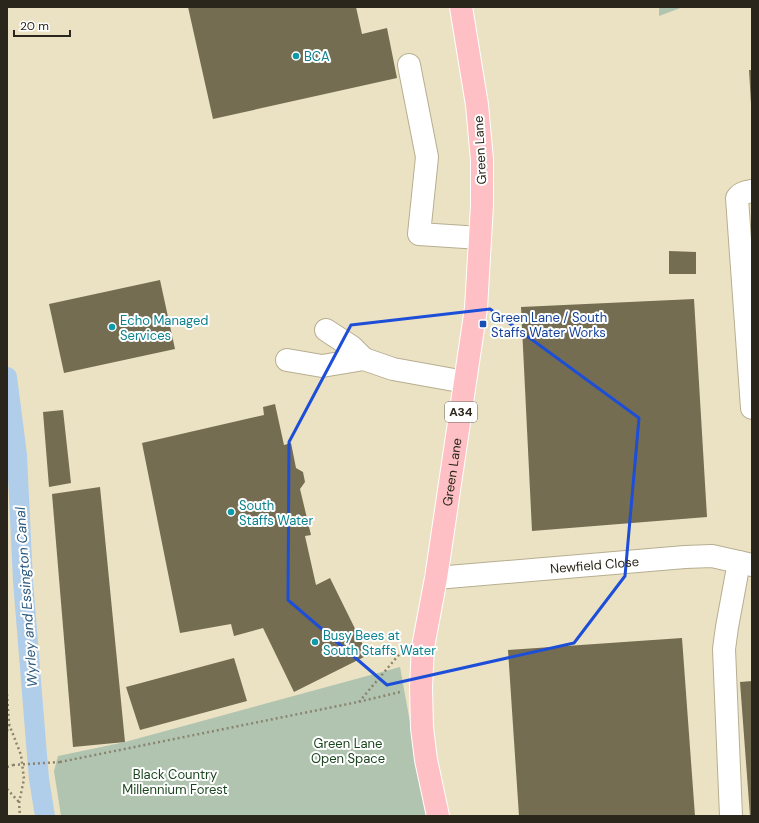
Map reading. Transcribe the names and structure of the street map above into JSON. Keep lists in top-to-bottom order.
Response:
{
  "streets": {
    "highway": ["Green Lane", "A34"],
    "lane": ["Newfield Close"]
  },
  "crossings": [
    ["Green Lane", "Newfield Close"]
  ],
  "water": ["Wyrley and Essington Canal"],
  "parks": ["Green Lane Open Space", "Black Country Millennium Forest"],
  "places": {
    "other": [
      "BCA",
      "Echo Managed Services",
      "South Staffs Water",
      "Busy Bees at South Staffs Water"
    ],
    "transit": ["Green Lane / South Staffs Water Works"]
  },
  "scale_bar": "20 m"
}
